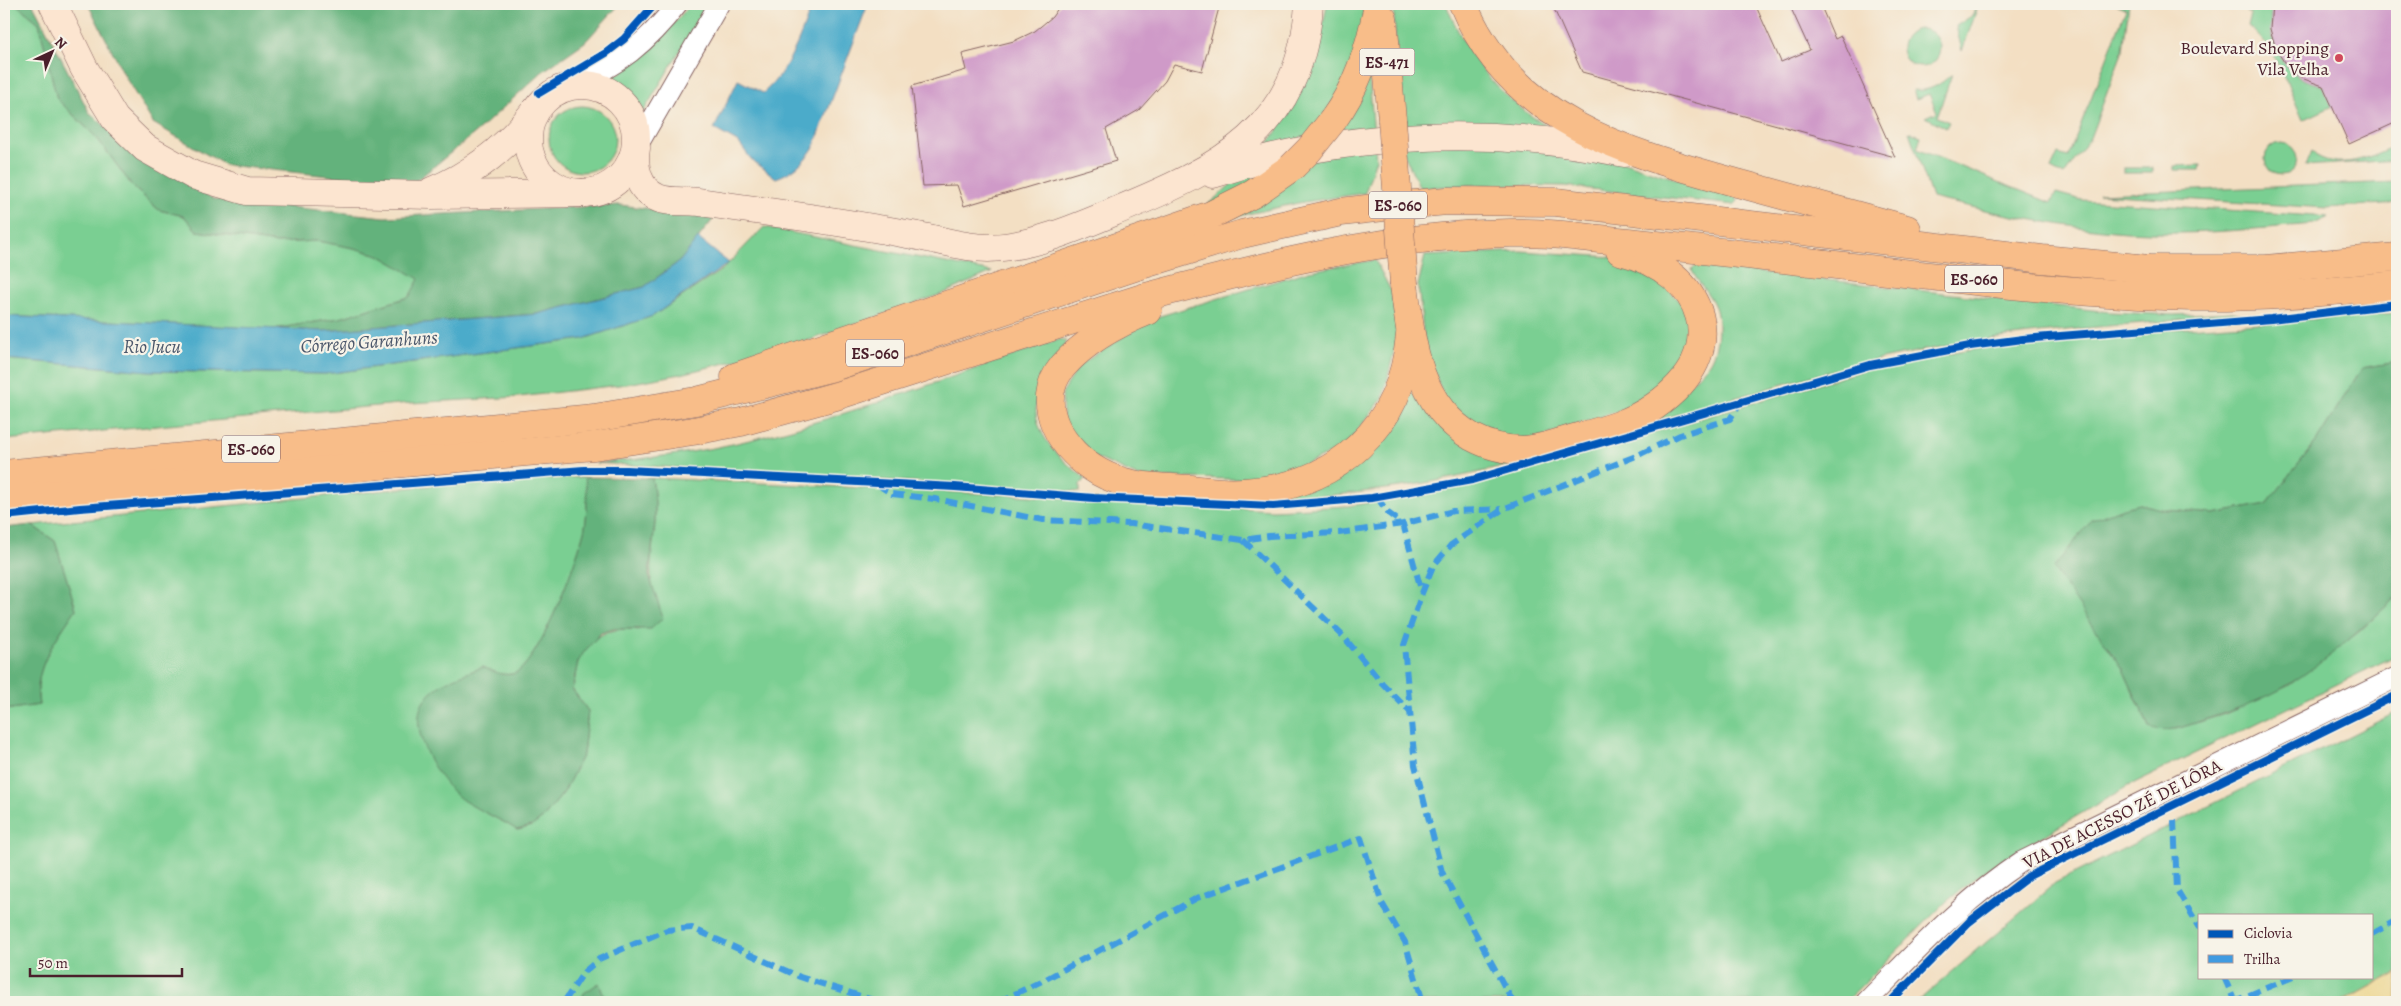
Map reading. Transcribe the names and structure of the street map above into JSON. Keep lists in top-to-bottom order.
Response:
{
  "streets": {
    "main road": ["ES-471", "ES-060"],
    "street": ["VIA DE ACESSO ZÉ DE LÔRA"]
  },
  "water": ["Córrego Garanhuns", "Rio Jucu"],
  "places": ["Boulevard Shopping Vila Velha"],
  "legend": ["Ciclovia", "Trilha"],
  "scale_bar": "50 m",
  "north": "top right"
}
